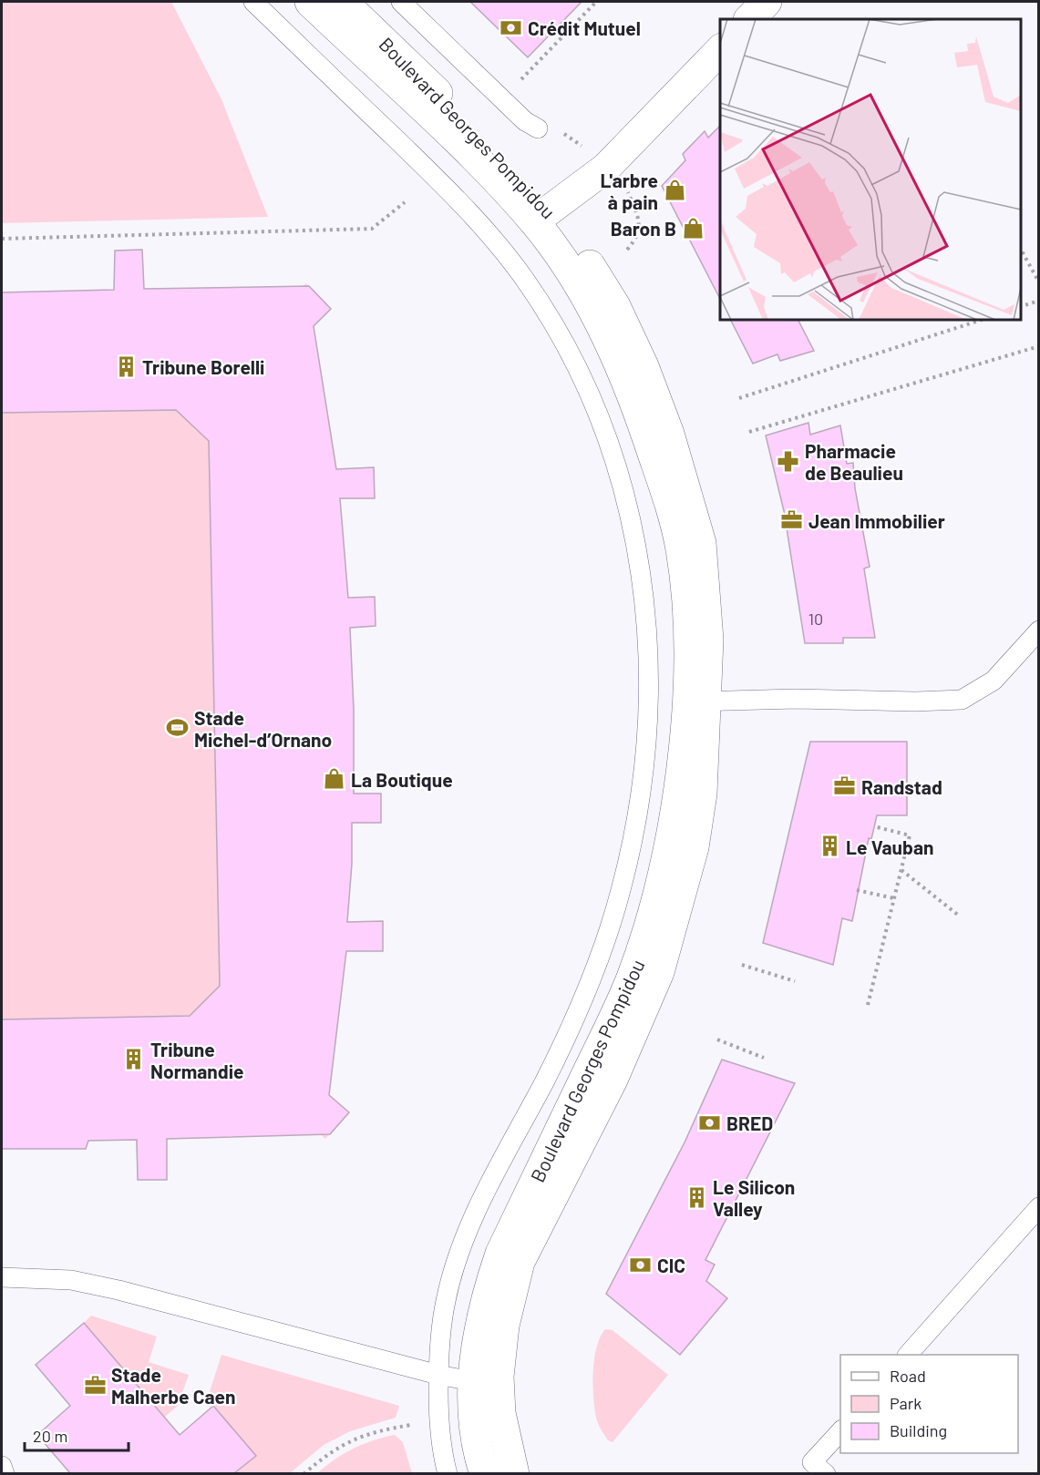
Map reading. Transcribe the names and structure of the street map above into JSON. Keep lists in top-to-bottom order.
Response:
{
  "streets": {
    "street": ["Boulevard Georges Pompidou"]
  },
  "places": {
    "bank": ["Crédit Mutuel", "BRED", "CIC"],
    "shop": ["L'arbre à pain", "Baron B", "La Boutique"],
    "building": [
      "Tribune Borelli",
      "Le Vauban",
      "Tribune Normandie",
      "Le Silicon Valley"
    ],
    "pharmacy": ["Pharmacie de Beaulieu"],
    "office": ["Jean Immobilier", "Randstad", "Stade Malherbe Caen"],
    "sports": ["Stade Michel-d’Ornano"]
  },
  "house_numbers": ["10"],
  "legend": ["Road", "Park", "Building"],
  "scale_bar": "20 m"
}
